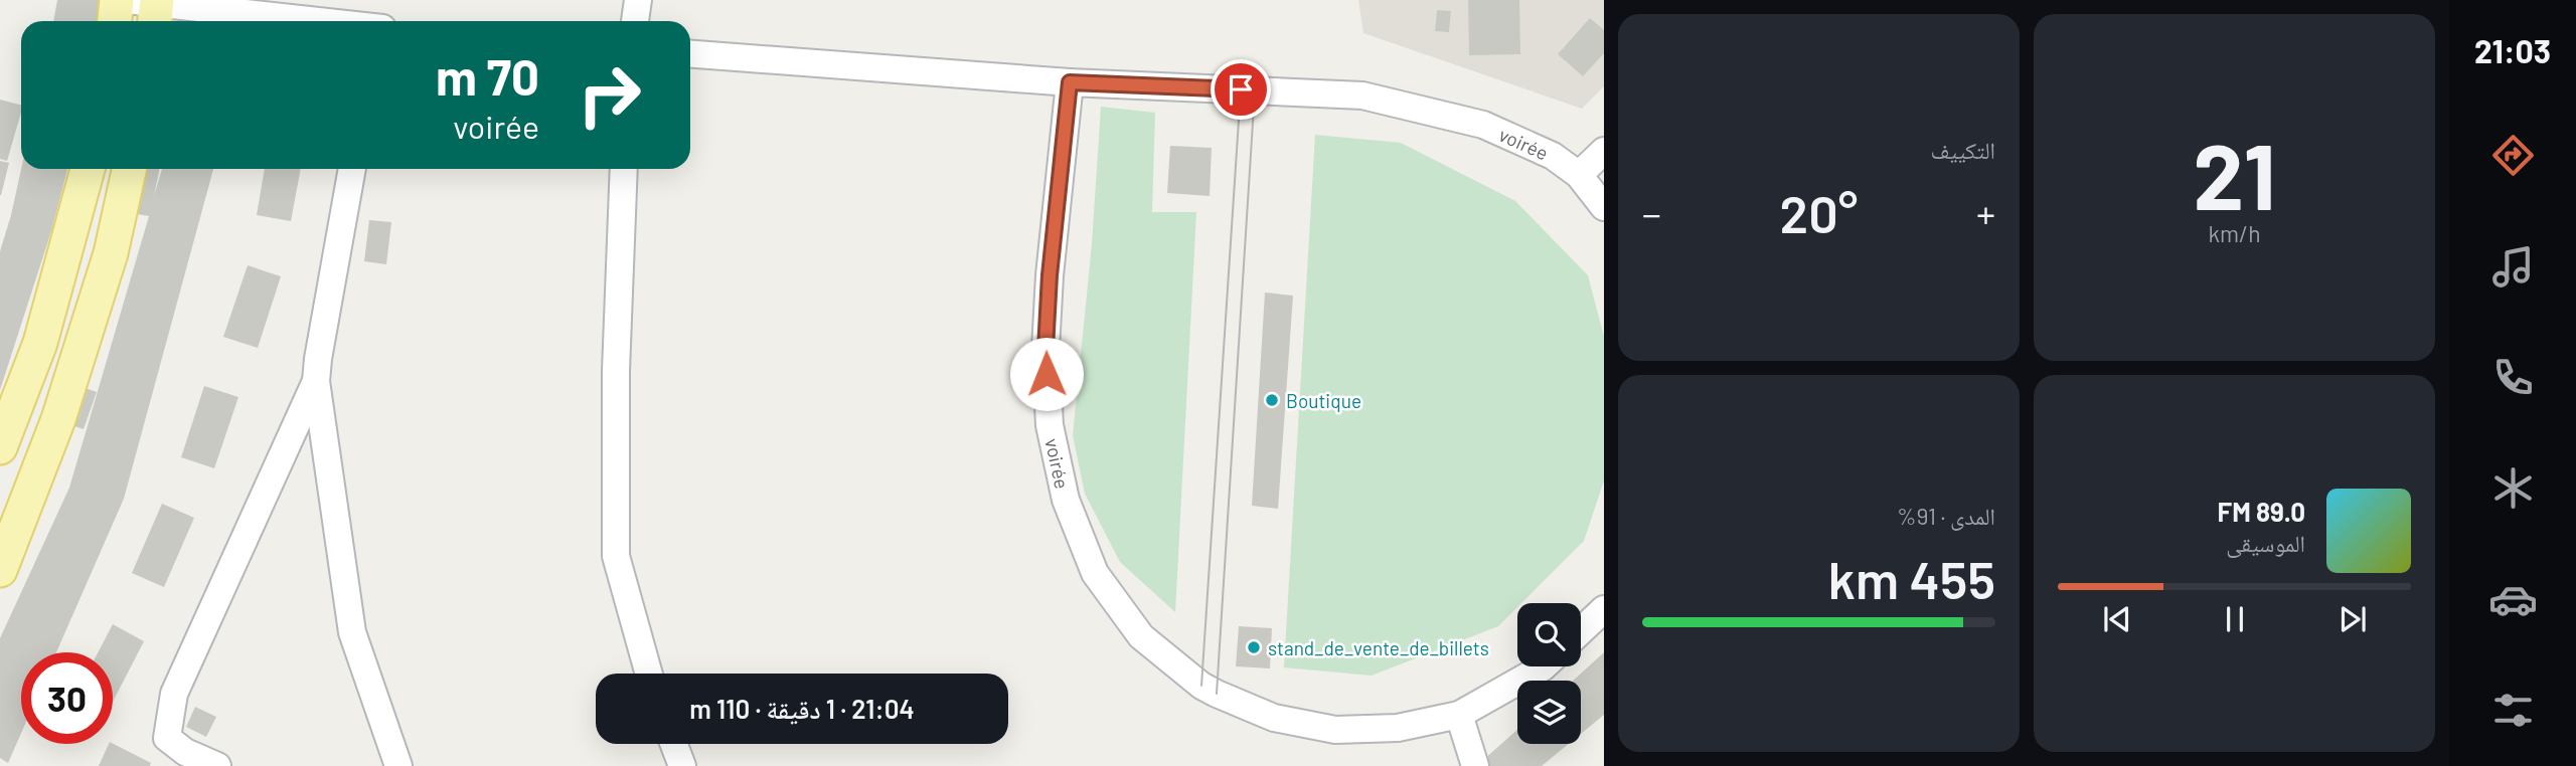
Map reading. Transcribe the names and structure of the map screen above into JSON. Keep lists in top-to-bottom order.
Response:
{
  "streets": {
    "street": ["voirée"]
  },
  "places": ["Boutique", "stand_de_vente_de_billets"],
  "page": {
    "tabs": "21:03",
    "tile": [
      ["21", "km/h"],
      "التكييف",
      ["المدى · 91%", "455 km"]
    ],
    "turn": ["70 m", "voirée"],
    "heat": ["−", "20°", "+"],
    "song": ["89.0 FM", "الموسيقى"],
    "limit": "30",
    "trip": "21:04 · 1 دقيقة · 110 m"
  }
}
